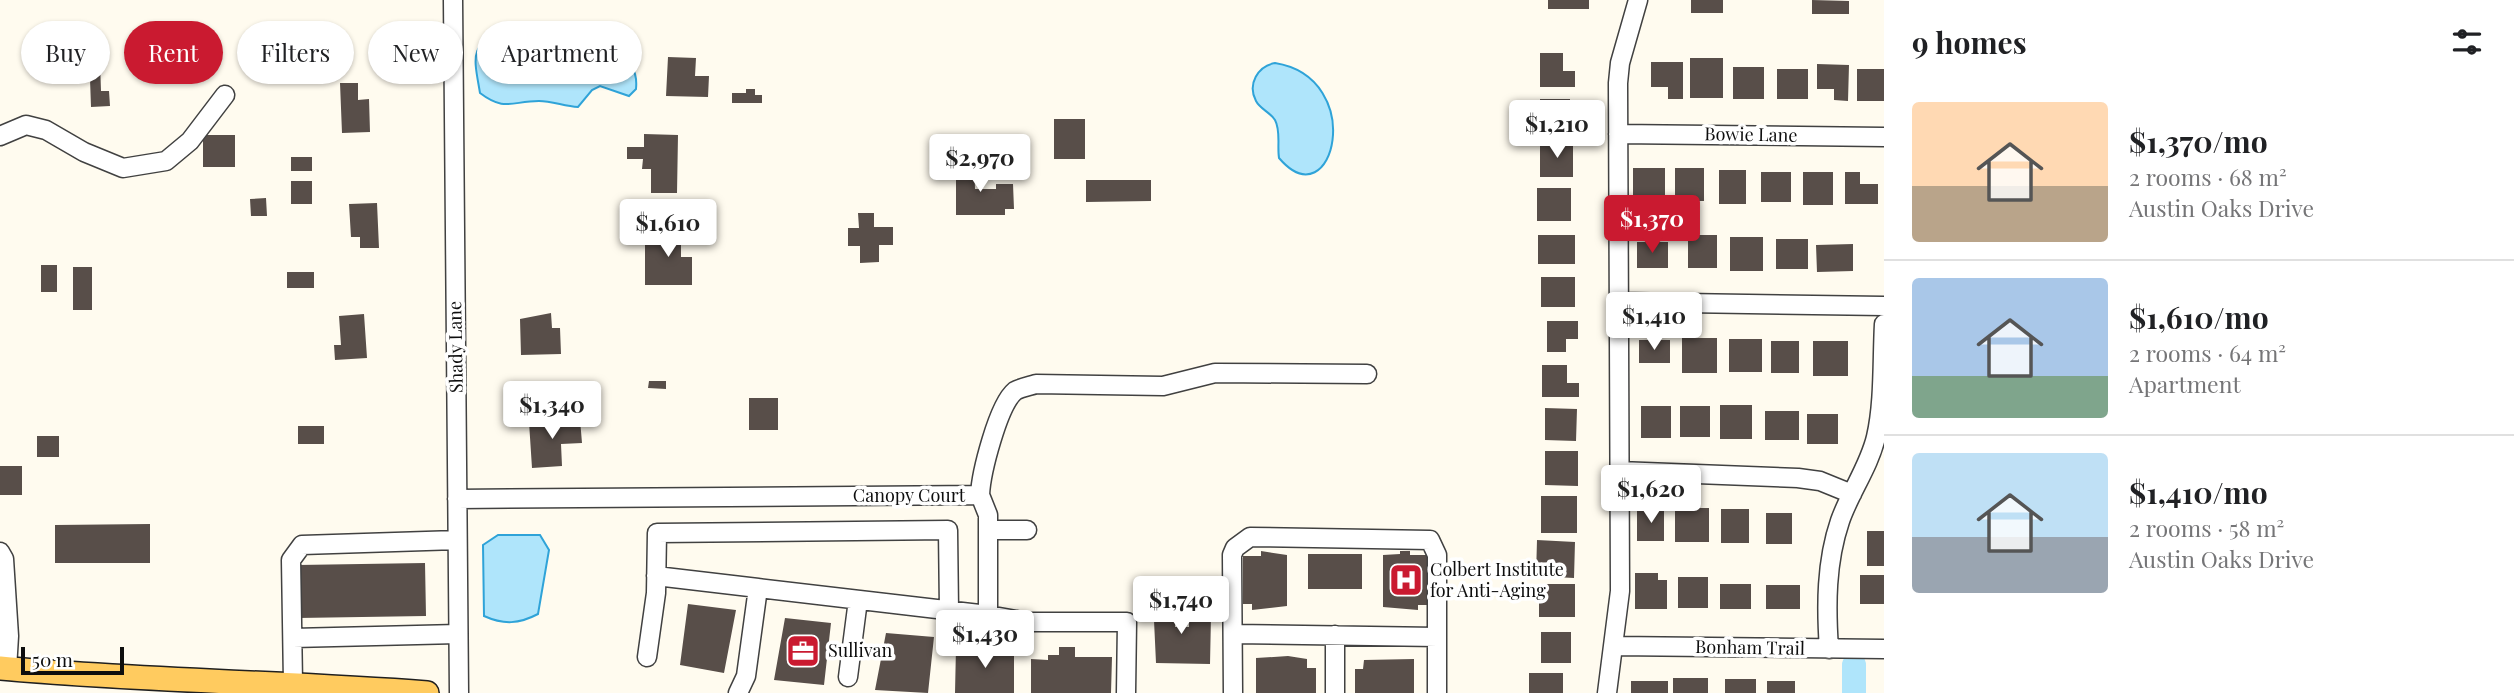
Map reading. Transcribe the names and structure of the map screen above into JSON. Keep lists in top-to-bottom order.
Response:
{
  "streets": {
    "street": [
      "Bowie Lane",
      "Shady Lane",
      "Canopy Court",
      "Bonham Trail"
    ]
  },
  "crossings": [
    ["Shady Lane", "Canopy Court"]
  ],
  "places": {
    "hospital": ["Colbert Institute for Anti-Aging"],
    "office": ["Sullivan"]
  },
  "scale_bar": "50 m",
  "page": {
    "heading": "9 homes",
    "chip": [
      "Buy",
      "Rent",
      "Filters",
      "New",
      "Apartment"
    ],
    "list": [
      {
        "name": "$1,370/mo",
        "note": "2 rooms · 68 m² · Austin Oaks Drive"
      },
      {
        "name": "$1,610/mo",
        "note": "2 rooms · 64 m² · Apartment"
      },
      {
        "name": "$1,410/mo",
        "note": "2 rooms · 58 m² · Austin Oaks Drive"
      }
    ],
    "price": [
      "$1,210",
      "$2,970",
      "$1,370",
      "$1,610",
      "$1,410",
      "$1,340",
      "$1,620",
      "$1,740",
      "$1,430"
    ],
    "scale": "50 m"
  }
}
